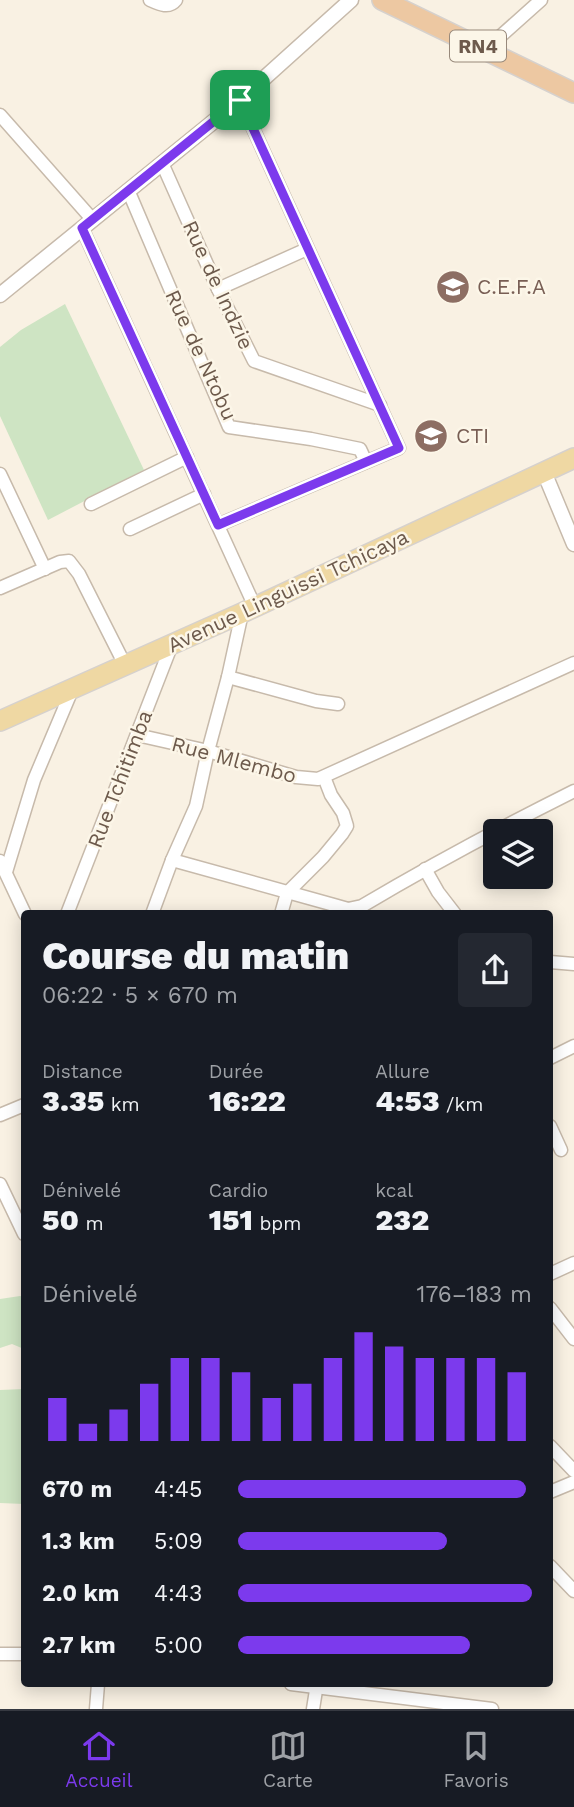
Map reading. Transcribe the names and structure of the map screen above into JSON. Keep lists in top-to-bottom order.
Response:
{
  "streets": {
    "highway": ["RN4"],
    "main road": ["Avenue Linguissi Tchicaya"],
    "street": [
      "Rue de Indzie",
      "Rue de Ntobu",
      "Rue Mlembo",
      "Rue Tchitimba"
    ]
  },
  "crossings": [
    ["Avenue Linguissi Tchicaya", "Rue Tchitimba"],
    ["Rue Mlembo", "Rue Tchitimba"]
  ],
  "places": {
    "school or university": ["C.E.F.A", "CTI"]
  },
  "page": {
    "heading": ["Course du matin", "06:22 · 5 × 670 m"],
    "stats": [
      ["Distance", "3.35 km"],
      ["Durée", "16:22"],
      ["Allure", "4:53 /km"],
      ["Dénivelé", "50 m"],
      ["Cardio", "151 bpm"],
      ["kcal", "232"]
    ],
    "chart": ["Dénivelé", "176–183 m"],
    "list": [
      {
        "name": "670 m",
        "note": "4:45"
      },
      {
        "name": "1.3 km",
        "note": "5:09"
      },
      {
        "name": "2.0 km",
        "note": "4:43"
      },
      {
        "name": "2.7 km",
        "note": "5:00"
      }
    ],
    "tabs": ["Accueil", "Carte", "Favoris"]
  }
}
